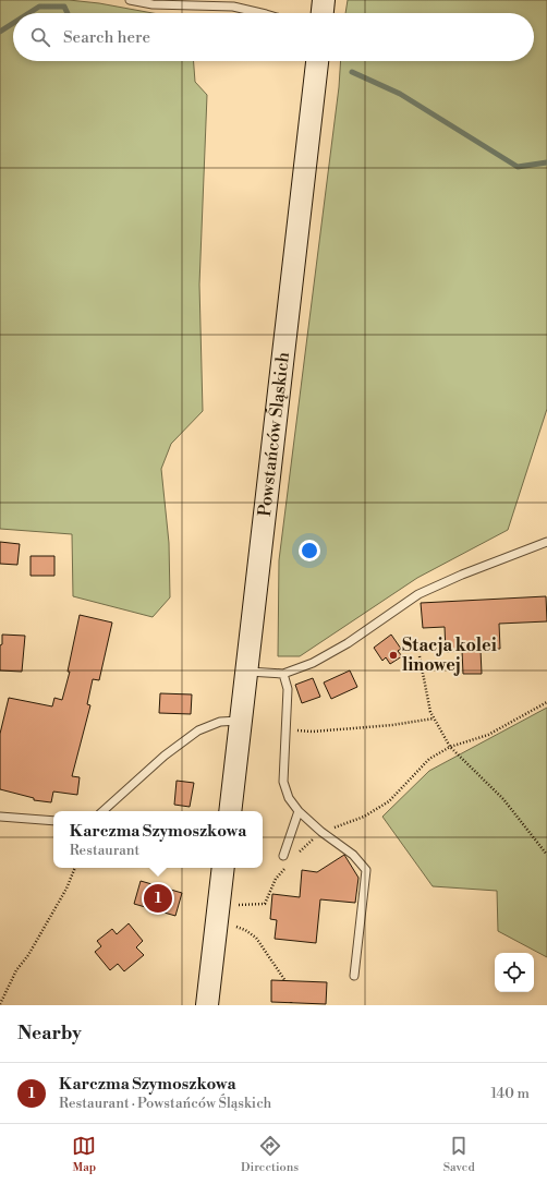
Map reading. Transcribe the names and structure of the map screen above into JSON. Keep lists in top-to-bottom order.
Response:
{
  "streets": {
    "street": ["Powstańców Śląskich"]
  },
  "places": ["Stacja kolei linowej"],
  "page": {
    "search": "Search here",
    "popup": ["Karczma Szymoszkowa", "Restaurant"],
    "pins": "1",
    "heading": "Nearby",
    "list": [
      {
        "mark": "1",
        "name": "Karczma Szymoszkowa",
        "note": "Restaurant · Powstańców Śląskich",
        "value": "140 m"
      }
    ],
    "nav": ["Map", "Directions", "Saved"]
  }
}
